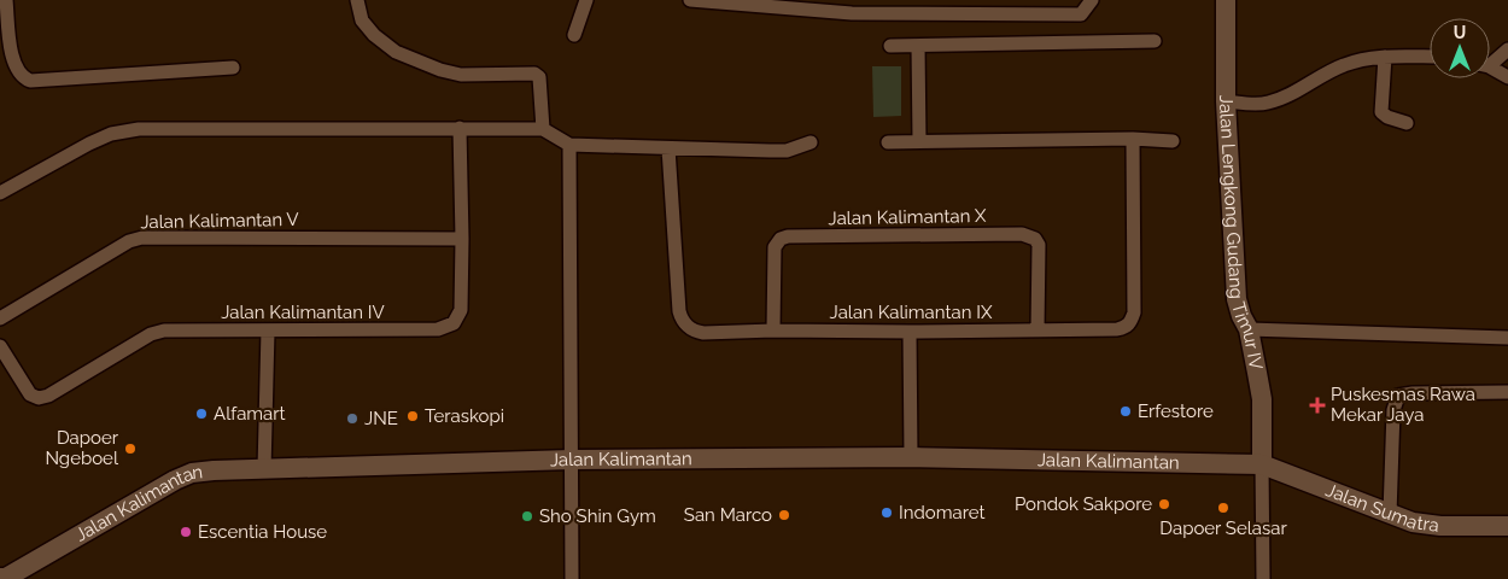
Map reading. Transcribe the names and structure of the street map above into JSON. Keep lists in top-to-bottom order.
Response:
{
  "streets": {
    "street": [
      "Jalan Kalimantan X",
      "Jalan Kalimantan V",
      "Jalan Lengkong Gudang Timur IV",
      "Jalan Kalimantan IV",
      "Jalan Kalimantan IX",
      "Jalan Kalimantan",
      "Jalan Sumatra"
    ]
  },
  "crossings": [
    ["Jalan Kalimantan X", "Jalan Kalimantan IX"],
    ["Jalan Kalimantan V", "Jalan Kalimantan IV"],
    ["Jalan Lengkong Gudang Timur IV", "Jalan Kalimantan"],
    ["Jalan Lengkong Gudang Timur IV", "Jalan Sumatra"],
    ["Jalan Kalimantan", "Jalan Sumatra"]
  ],
  "places": {
    "health": ["Puskesmas Rawa Mekar Jaya"],
    "other": [
      "Erfestore",
      "Alfamart",
      "Teraskopi",
      "JNE",
      "Dapoer Ngeboel",
      "Pondok Sakpore",
      "Dapoer Selasar",
      "Indomaret",
      "San Marco",
      "Sho Shin Gym",
      "Escentia House"
    ]
  },
  "north": "top"
}
